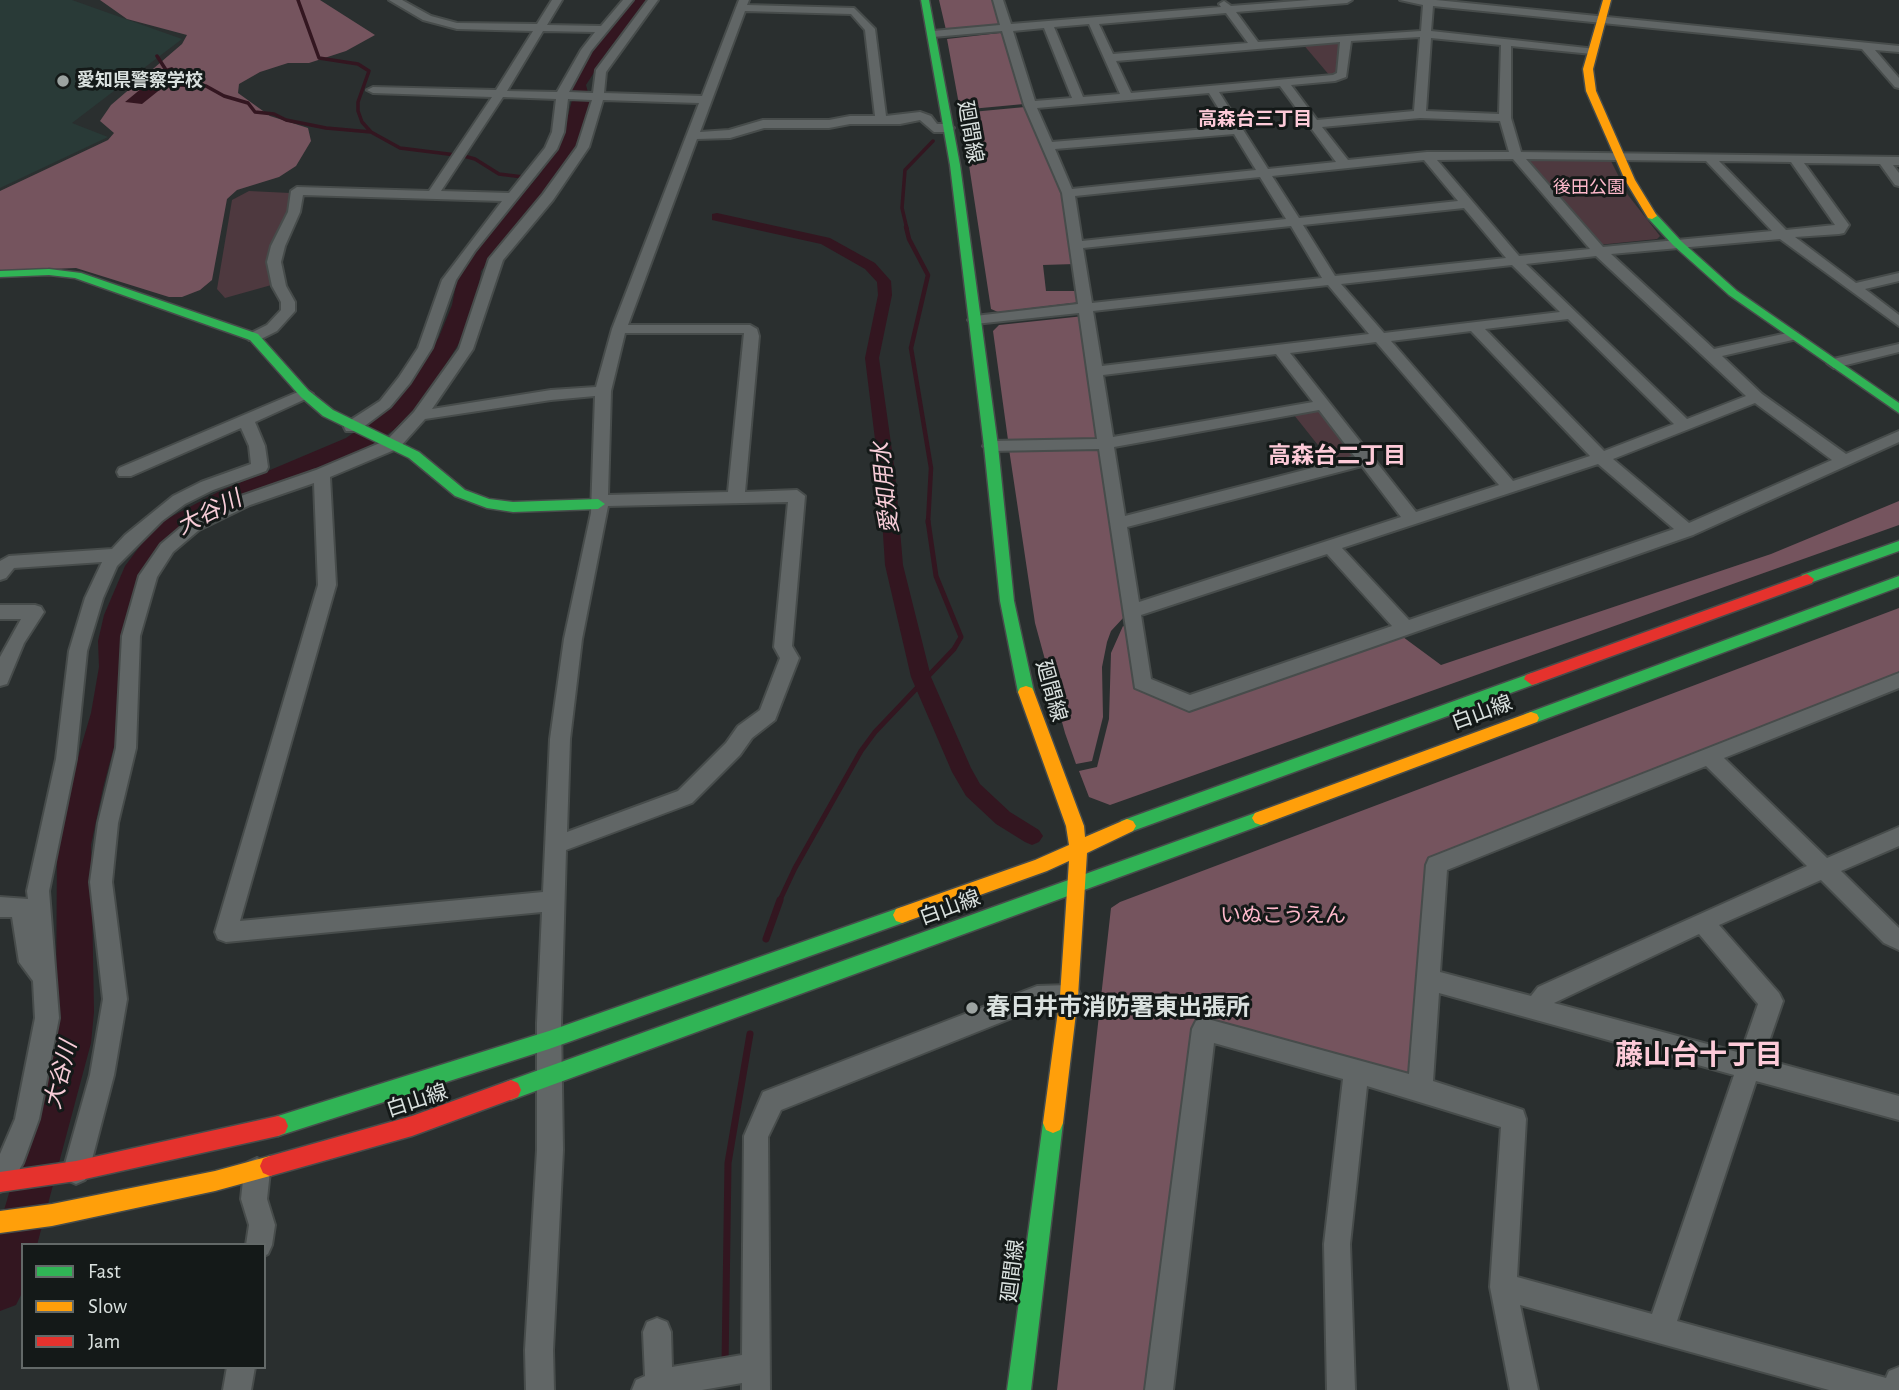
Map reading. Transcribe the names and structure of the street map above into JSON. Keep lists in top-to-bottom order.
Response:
{
  "streets": {
    "street": ["廻間線", "白山線"]
  },
  "crossings": [
    ["廻間線", "白山線"]
  ],
  "districts": ["高森台三丁目", "高森台二丁目", "藤山台十丁目"],
  "water": ["愛知用水", "大谷川"],
  "parks": ["後田公園", "いぬこうえん"],
  "places": ["愛知県警察学校", "春日井市消防署東出張所"],
  "legend": ["Fast", "Slow", "Jam"]
}
